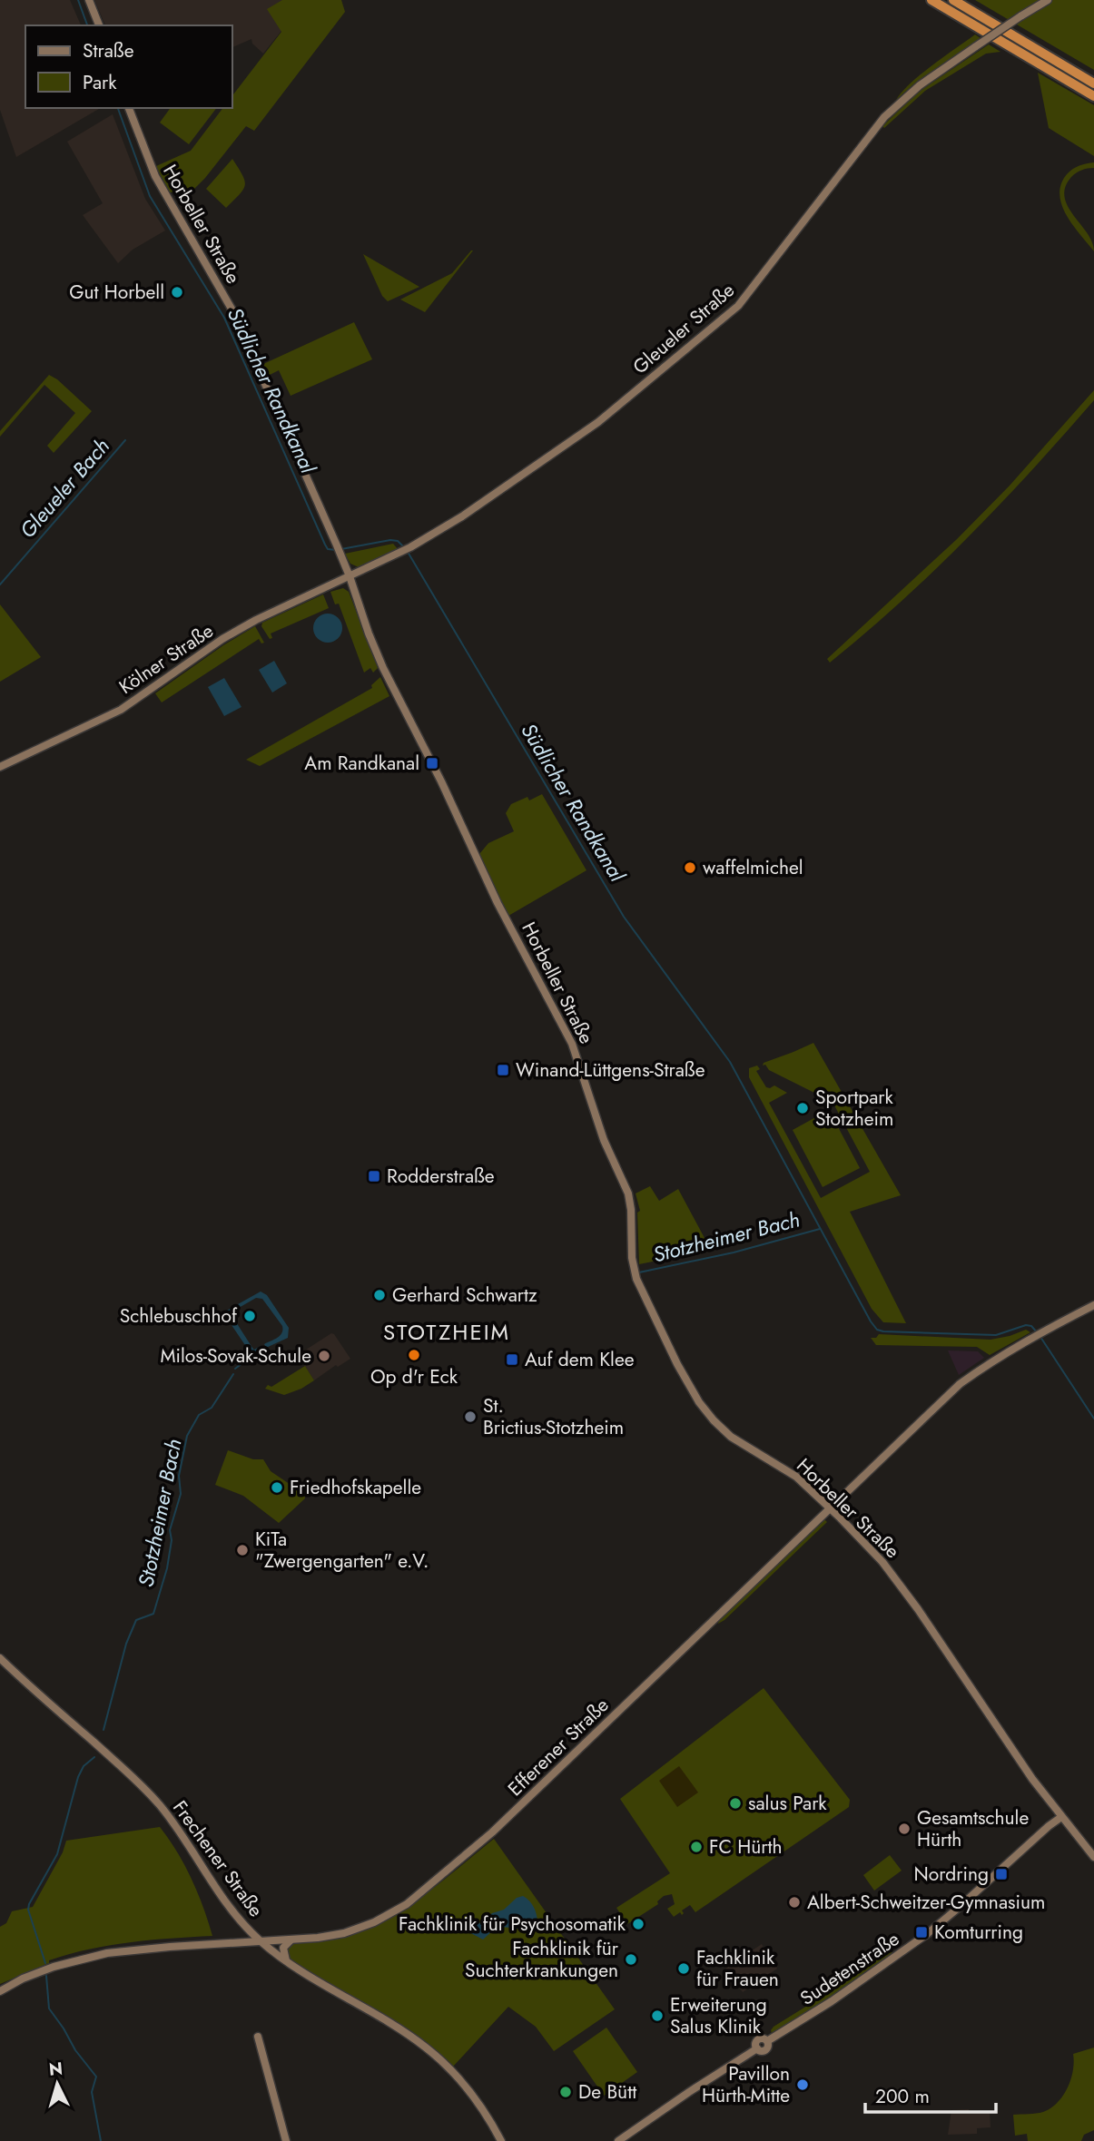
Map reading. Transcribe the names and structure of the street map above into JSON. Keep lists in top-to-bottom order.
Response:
{
  "streets": {
    "main road": [
      "Horbeller Straße",
      "Gleueler Straße",
      "Kölner Straße",
      "Efferener Straße",
      "Frechener Straße",
      "Sudetenstraße"
    ]
  },
  "crossings": [
    ["Horbeller Straße", "Gleueler Straße"],
    ["Horbeller Straße", "Kölner Straße"],
    ["Horbeller Straße", "Efferener Straße"],
    ["Horbeller Straße", "Sudetenstraße"],
    ["Gleueler Straße", "Kölner Straße"],
    ["Efferener Straße", "Frechener Straße"]
  ],
  "districts": ["STOTZHEIM"],
  "water": ["Südlicher Randkanal", "Gleueler Bach", "Stotzheimer Bach"],
  "places": {
    "other": [
      "Gut Horbell",
      "waffelmichel",
      "Sportpark Stotzheim",
      "Gerhard Schwartz",
      "Schlebuschhof",
      "Op d'r Eck",
      "Milos-Sovak-Schule",
      "St. Brictius-Stotzheim",
      "Friedhofskapelle",
      "KiTa \"Zwergengarten\" e.V.",
      "salus Park",
      "Gesamtschule Hürth",
      "FC Hürth",
      "Albert-Schweitzer-Gymnasium",
      "Fachklinik für Psychosomatik",
      "Fachklinik für Suchterkrankungen",
      "Fachklinik für Frauen",
      "Erweiterung Salus Klinik",
      "Pavillon Hürth-Mitte",
      "De Bütt"
    ],
    "transit": [
      "Am Randkanal",
      "Winand-Lüttgens-Straße",
      "Rodderstraße",
      "Auf dem Klee",
      "Nordring",
      "Komturring"
    ]
  },
  "legend": ["Straße", "Park"],
  "scale_bar": "200 m",
  "north": "top"
}
